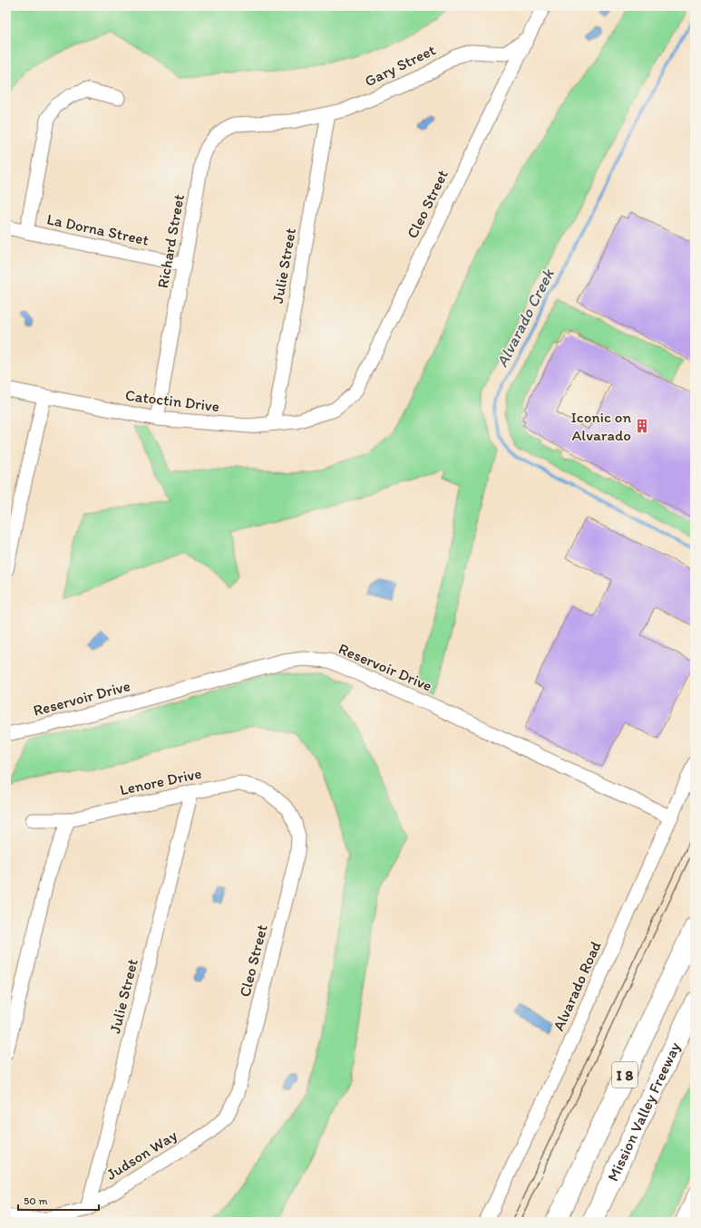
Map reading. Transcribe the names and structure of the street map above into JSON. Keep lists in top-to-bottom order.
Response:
{
  "streets": {
    "highway": ["I 8", "Mission Valley Freeway"],
    "street": [
      "Gary Street",
      "Cleo Street",
      "La Dorna Street",
      "Richard Street",
      "Julie Street",
      "Catoctin Drive",
      "Reservoir Drive",
      "Lenore Drive",
      "Alvarado Road",
      "Judson Way"
    ]
  },
  "crossings": [
    ["Gary Street", "Cleo Street"],
    ["Gary Street", "Richard Street"],
    ["Gary Street", "Julie Street"],
    ["Cleo Street", "Catoctin Drive"],
    ["Cleo Street", "Lenore Drive"],
    ["Cleo Street", "Judson Way"],
    ["La Dorna Street", "Richard Street"],
    ["Richard Street", "Catoctin Drive"],
    ["Julie Street", "Catoctin Drive"],
    ["Julie Street", "Lenore Drive"],
    ["Julie Street", "Judson Way"],
    ["Reservoir Drive", "Alvarado Road"]
  ],
  "water": ["Alvarado Creek"],
  "places": {
    "building": ["Iconic on Alvarado"]
  },
  "scale_bar": "50 m"
}
